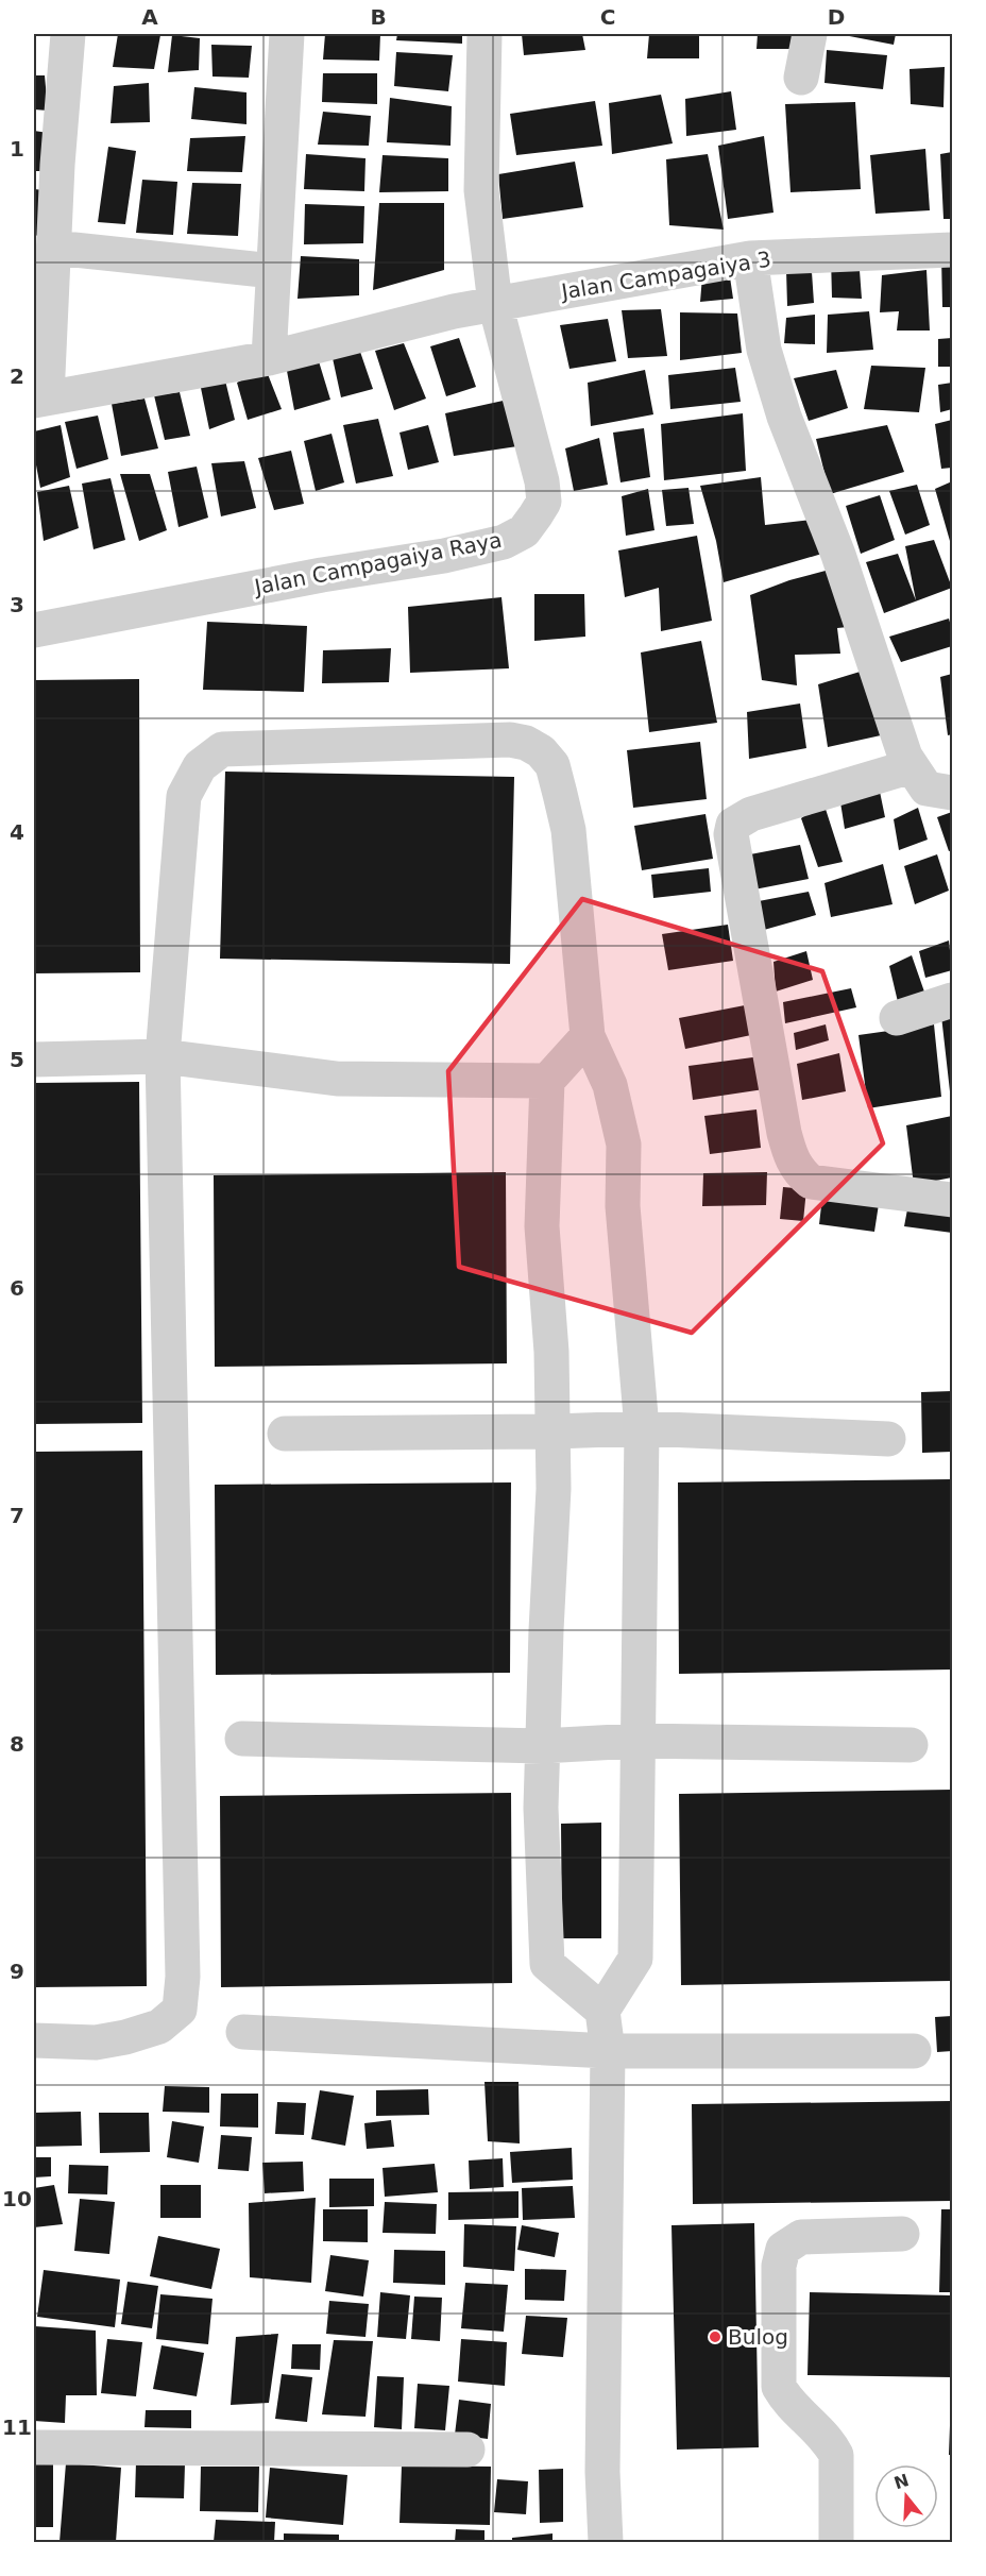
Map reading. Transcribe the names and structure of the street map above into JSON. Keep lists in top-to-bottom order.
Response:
{
  "streets": {
    "street": ["Jalan Campagaiya 3", "Jalan Campagaiya Raya"]
  },
  "crossings": [
    ["Jalan Campagaiya 3", "Jalan Campagaiya Raya"]
  ],
  "places": ["Bulog"],
  "north": "top",
  "grid": {
    "columns": [
      "A",
      "B",
      "C",
      "D"
    ],
    "rows": [
      "1",
      "2",
      "3",
      "4",
      "5",
      "6",
      "7",
      "8",
      "9",
      "10",
      "11"
    ]
  }
}
